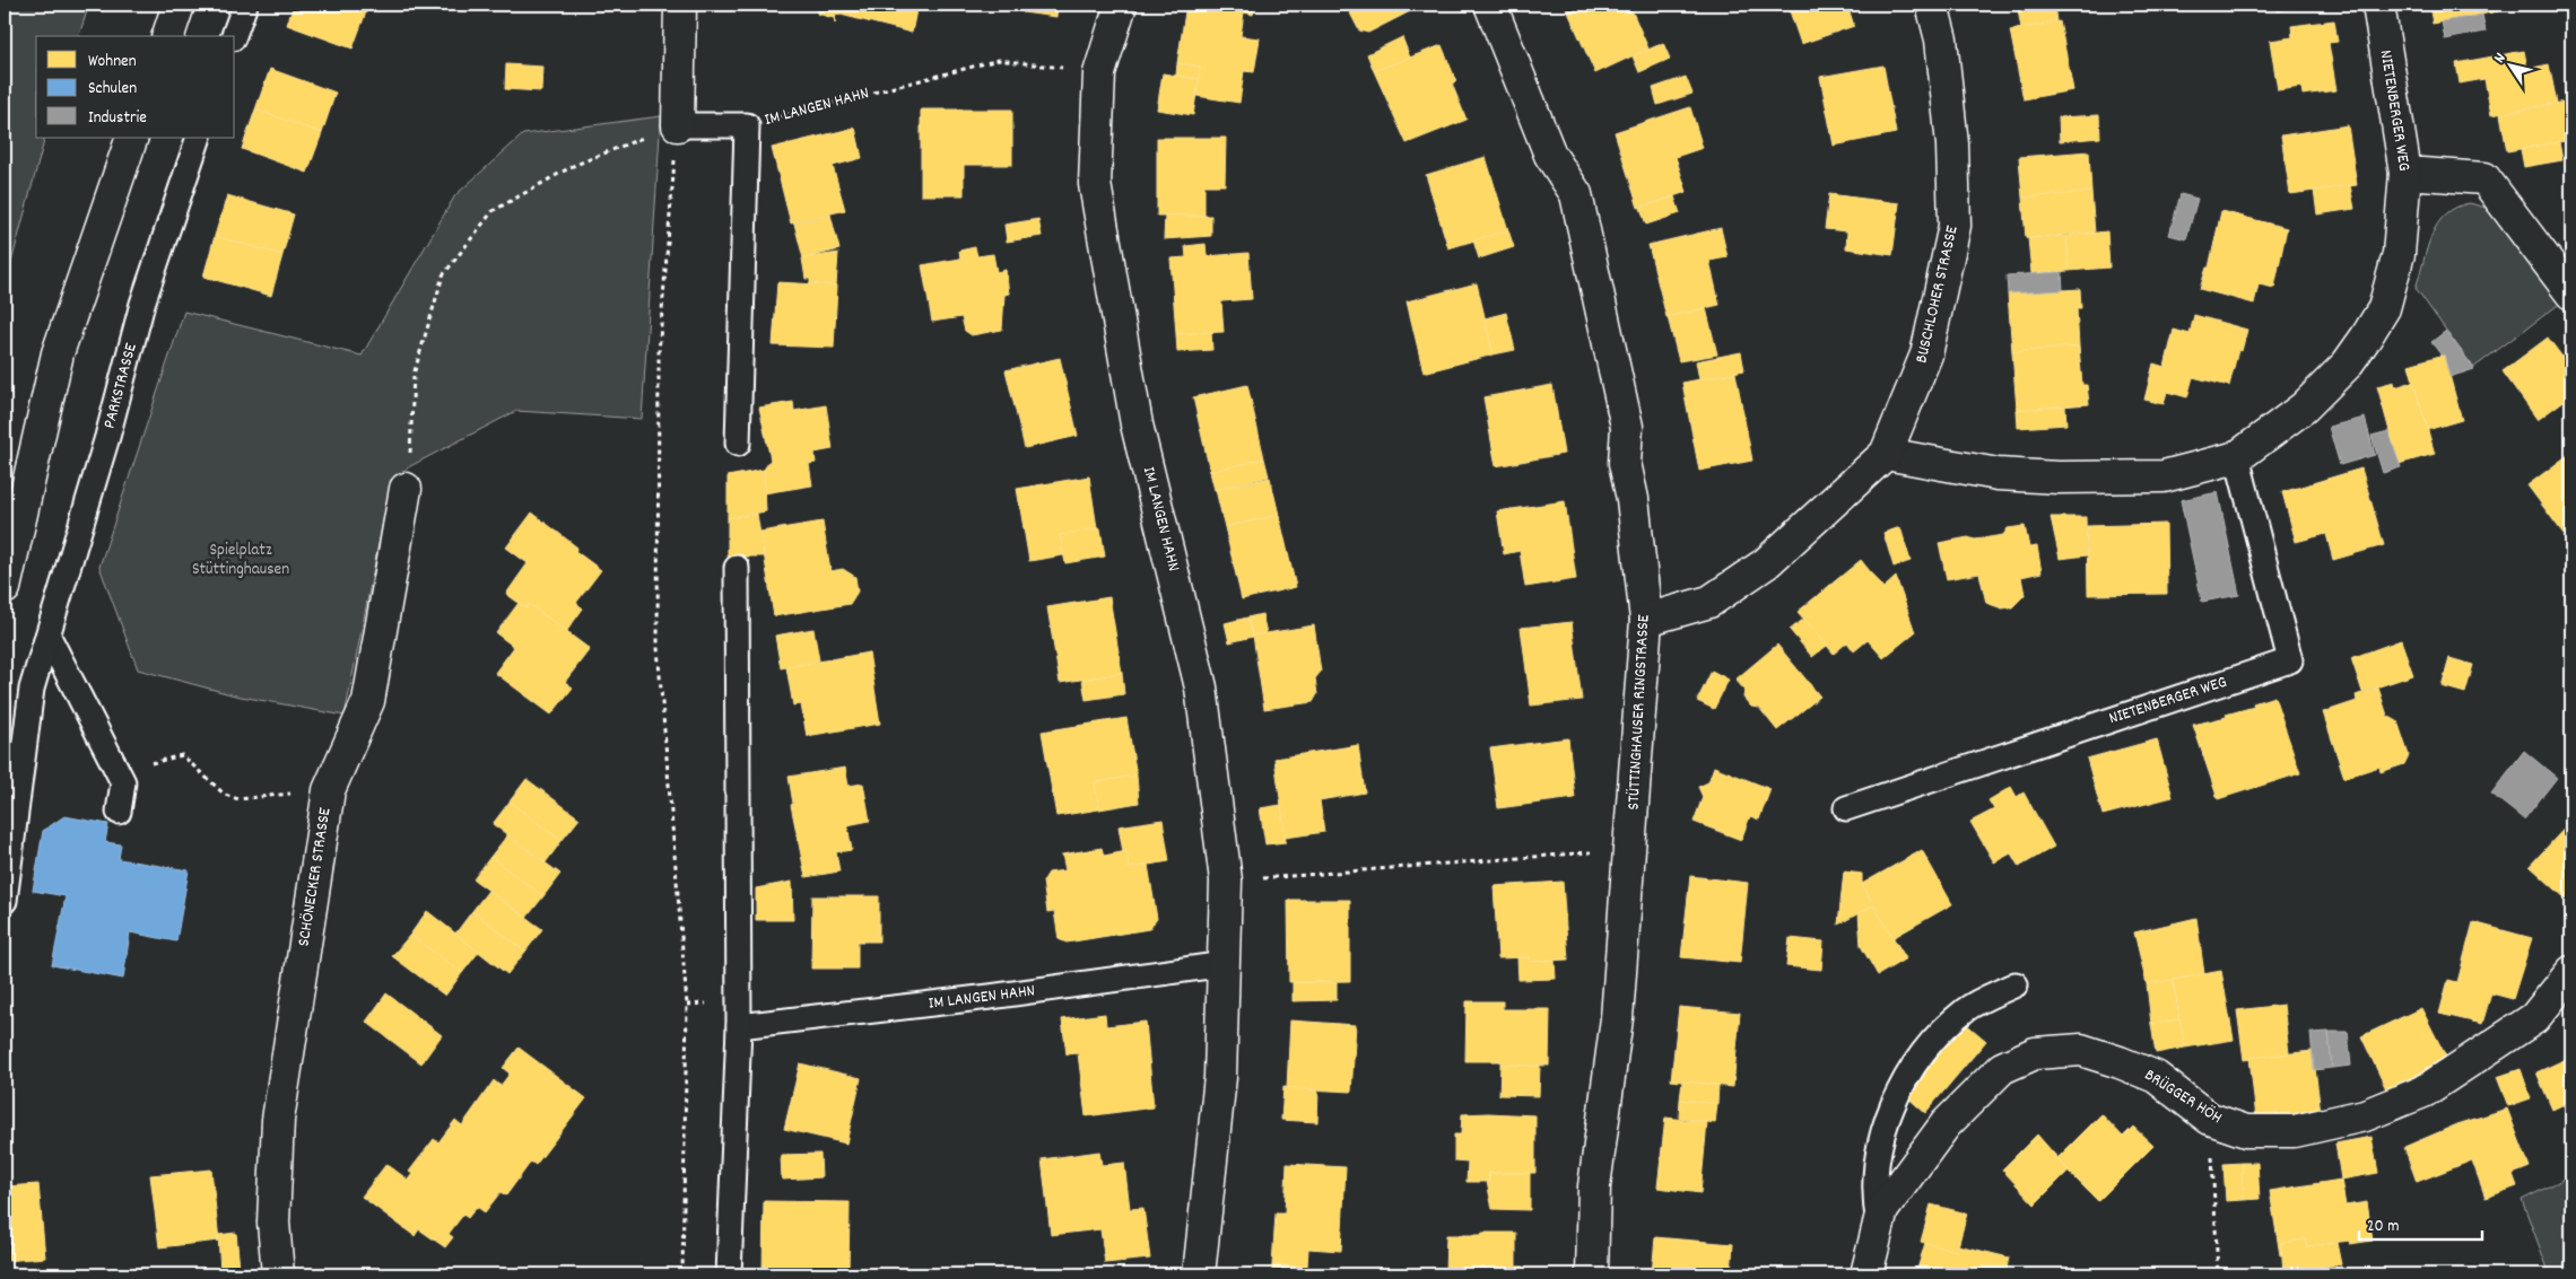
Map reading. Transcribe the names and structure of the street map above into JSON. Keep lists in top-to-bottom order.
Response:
{
  "streets": {
    "street": [
      "IM LANGEN HAHN",
      "NIETENBERGER WEG",
      "BUSCHLOHER STRASSE",
      "STÜTTINGHAUSER RINGSTRASSE",
      "SCHÖNECKER STRASSE",
      "BRÜGGER HÖH"
    ],
    "lane": ["PARKSTRASSE"]
  },
  "crossings": [
    ["NIETENBERGER WEG", "BUSCHLOHER STRASSE"],
    ["BUSCHLOHER STRASSE", "STÜTTINGHAUSER RINGSTRASSE"]
  ],
  "parks": ["Spielplatz Stüttinghausen"],
  "legend": ["Wohnen", "Schulen", "Industrie"],
  "scale_bar": "20 m",
  "north": "top left"
}
